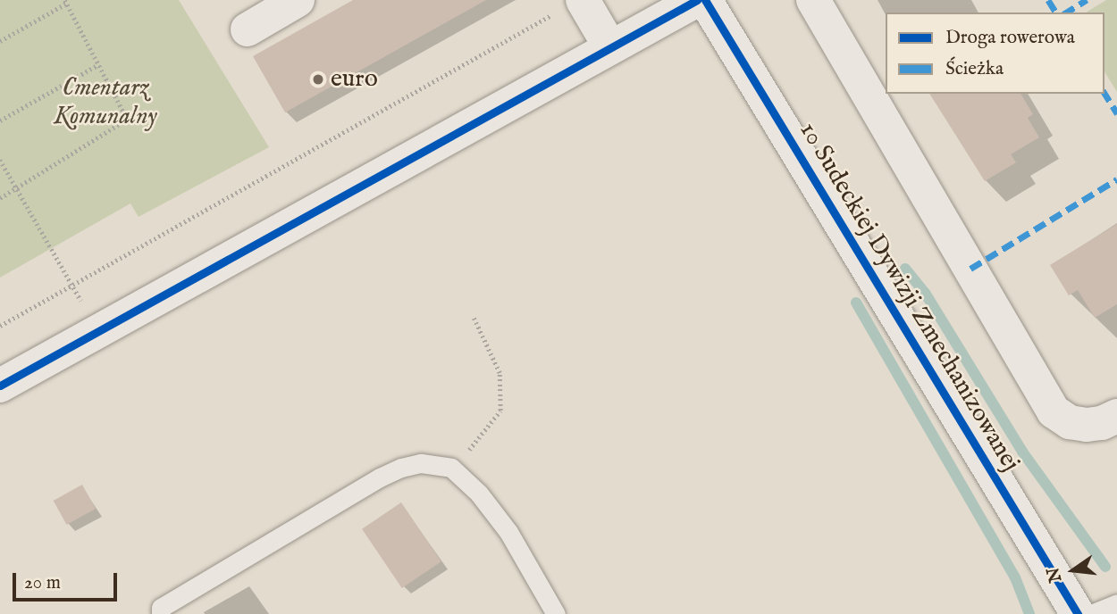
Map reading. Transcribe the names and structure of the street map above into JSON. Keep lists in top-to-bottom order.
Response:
{
  "streets": {
    "street": ["10 Sudeckiej Dywizji Zmechanizowanej"]
  },
  "parks": ["Cmentarz Komunalny"],
  "places": ["euro"],
  "legend": ["Droga rowerowa", "Ścieżka"],
  "scale_bar": "20 m",
  "north": "left"
}
